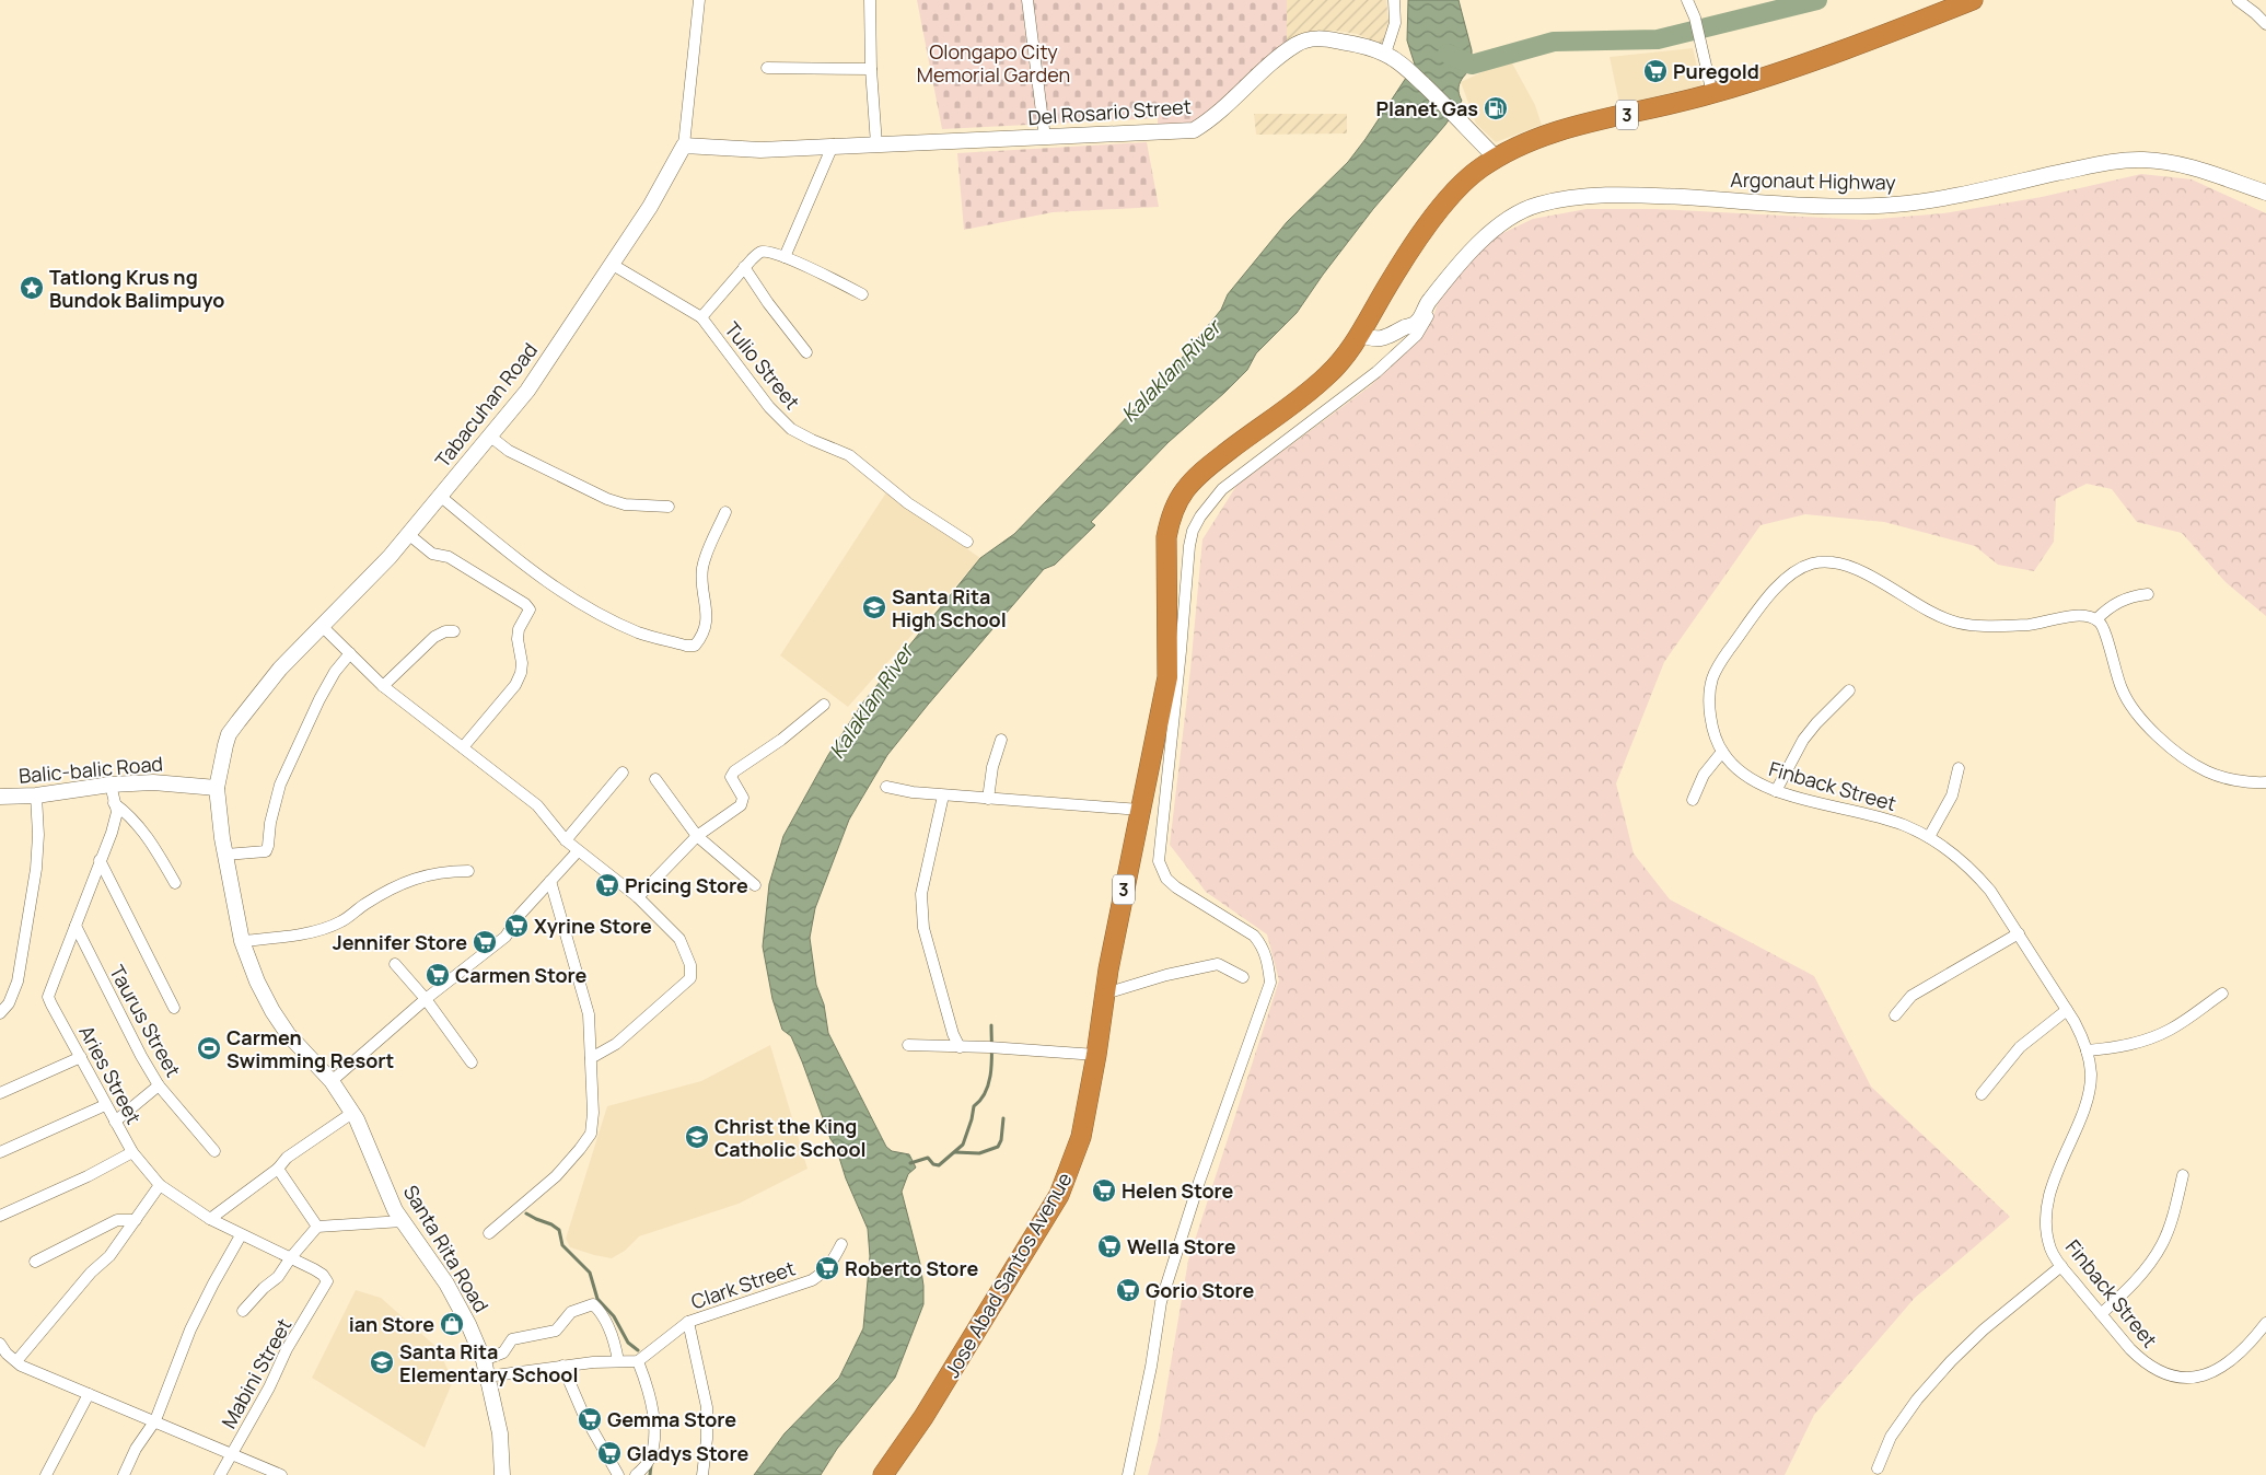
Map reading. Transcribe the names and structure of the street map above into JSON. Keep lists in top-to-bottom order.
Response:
{
  "streets": {
    "highway": ["3", "Jose Abad Santos Avenue"],
    "main road": [
      "Del Rosario Street",
      "Argonaut Highway",
      "Tabacuhan Road",
      "Balic-balic Road",
      "Santa Rita Road"
    ],
    "street": [
      "Tulio Street",
      "Finback Street",
      "Taurus Street",
      "Aries Street",
      "Clark Street",
      "Mabini Street"
    ]
  },
  "crossings": [
    ["Del Rosario Street", "Tabacuhan Road"],
    ["Del Rosario Street", "Jose Abad Santos Avenue"],
    ["Argonaut Highway", "Jose Abad Santos Avenue"],
    ["Tulio Street", "Tabacuhan Road"],
    ["Tabacuhan Road", "Balic-balic Road"],
    ["Tabacuhan Road", "Santa Rita Road"],
    ["Balic-balic Road", "Aries Street"],
    ["Balic-balic Road", "Santa Rita Road"],
    ["Taurus Street", "Aries Street"],
    ["Aries Street", "Mabini Street"]
  ],
  "water": ["Kalaklan River"],
  "parks": ["Olongapo City Memorial Garden"],
  "places": {
    "supermarket": [
      "Puregold",
      "Pricing Store",
      "Xyrine Store",
      "Jennifer Store",
      "Carmen Store",
      "Helen Store",
      "Wella Store",
      "Roberto Store",
      "Gorio Store",
      "Gemma Store",
      "Gladys Store"
    ],
    "fuel station": ["Planet Gas"],
    "place": ["Tatlong Krus ng Bundok Balimpuyo"],
    "school or university": ["Santa Rita High School", "Christ the King Catholic School", "Santa Rita Elementary School"],
    "sports": ["Carmen Swimming Resort"],
    "shop": ["ian Store"]
  }
}
